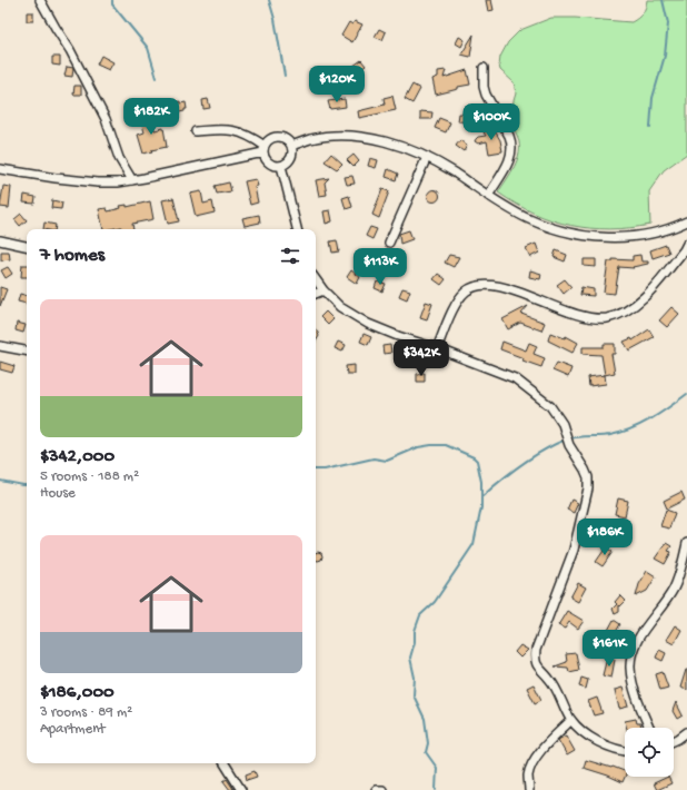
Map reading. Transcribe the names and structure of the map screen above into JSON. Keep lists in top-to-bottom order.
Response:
{
  "page": {
    "price": [
      "$120K",
      "$182K",
      "$100K",
      "$113K",
      "$342K",
      "$186K",
      "$161K"
    ],
    "heading": "7 homes",
    "list": [
      {
        "name": "$342,000",
        "note": "5 rooms · 188 m² · House"
      },
      {
        "name": "$186,000",
        "note": "3 rooms · 89 m² · Apartment"
      }
    ]
  }
}
